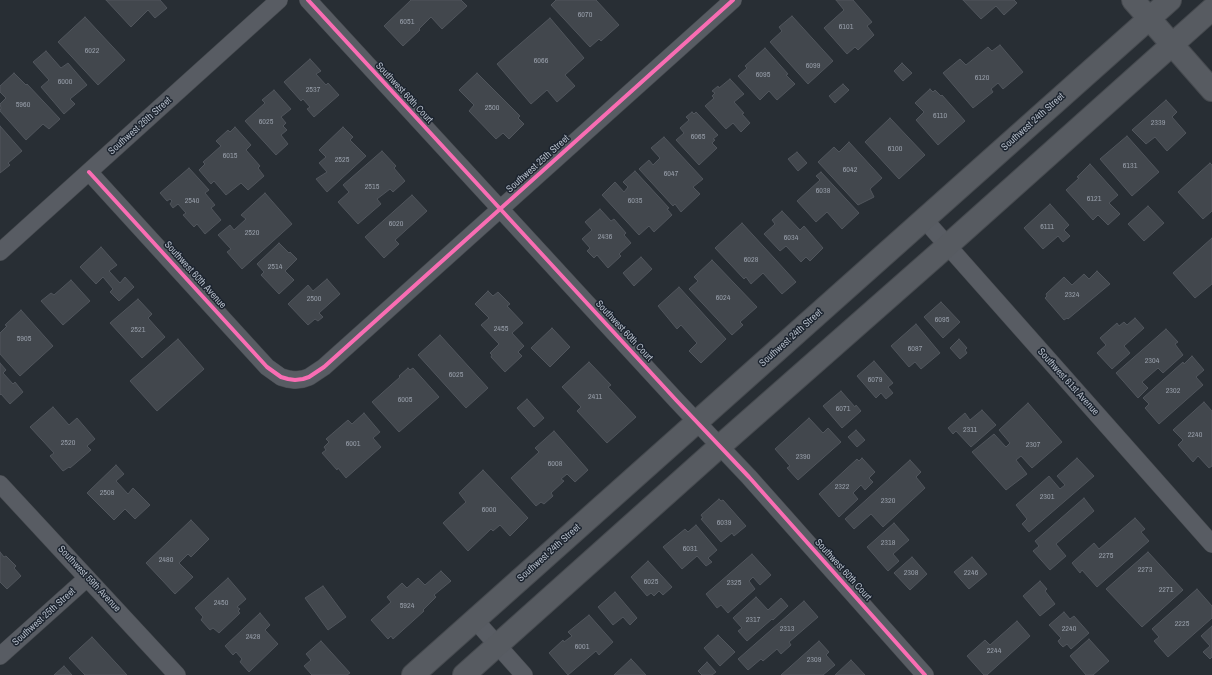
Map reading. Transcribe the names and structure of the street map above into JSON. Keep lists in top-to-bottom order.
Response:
{
  "streets": {
    "main road": ["Southwest 24th Street"],
    "street": [
      "Southwest 60th Court",
      "Southwest 26th Street",
      "Southwest 25th Street",
      "Southwest 60th Avenue",
      "Southwest 61st Avenue",
      "Southwest 59th Avenue"
    ]
  },
  "crossings": [
    ["Southwest 60th Court", "Southwest 24th Street"],
    ["Southwest 60th Court", "Southwest 25th Street"],
    ["Southwest 24th Street", "Southwest 61st Avenue"],
    ["Southwest 26th Street", "Southwest 60th Avenue"],
    ["Southwest 25th Street", "Southwest 60th Avenue"],
    ["Southwest 25th Street", "Southwest 59th Avenue"]
  ],
  "house_numbers": [
    "6070",
    "6051",
    "6101",
    "6022",
    "6066",
    "6099",
    "6095",
    "6120",
    "6000",
    "2537",
    "5960",
    "2500",
    "6110",
    "6025",
    "2339",
    "6065",
    "6100",
    "6015",
    "2525",
    "6131",
    "6042",
    "6047",
    "2515",
    "6038",
    "6121",
    "2540",
    "6035",
    "6020",
    "6111",
    "2520",
    "2436",
    "6034",
    "6028",
    "2514",
    "2324",
    "6024",
    "2500",
    "6095",
    "2455",
    "2521",
    "5905",
    "6087",
    "2304",
    "6025",
    "6079",
    "2302",
    "2411",
    "6005",
    "6071",
    "2311",
    "2240",
    "2520",
    "6001",
    "2307",
    "2390",
    "6008",
    "2322",
    "2508",
    "2301",
    "2320",
    "6000",
    "6039",
    "2318",
    "6031",
    "2275",
    "2480",
    "2273",
    "2308",
    "2246",
    "6025",
    "2325",
    "2271",
    "2450",
    "5924",
    "2317",
    "2225",
    "2313",
    "2240",
    "2428",
    "6001",
    "2244",
    "2309"
  ]
}
